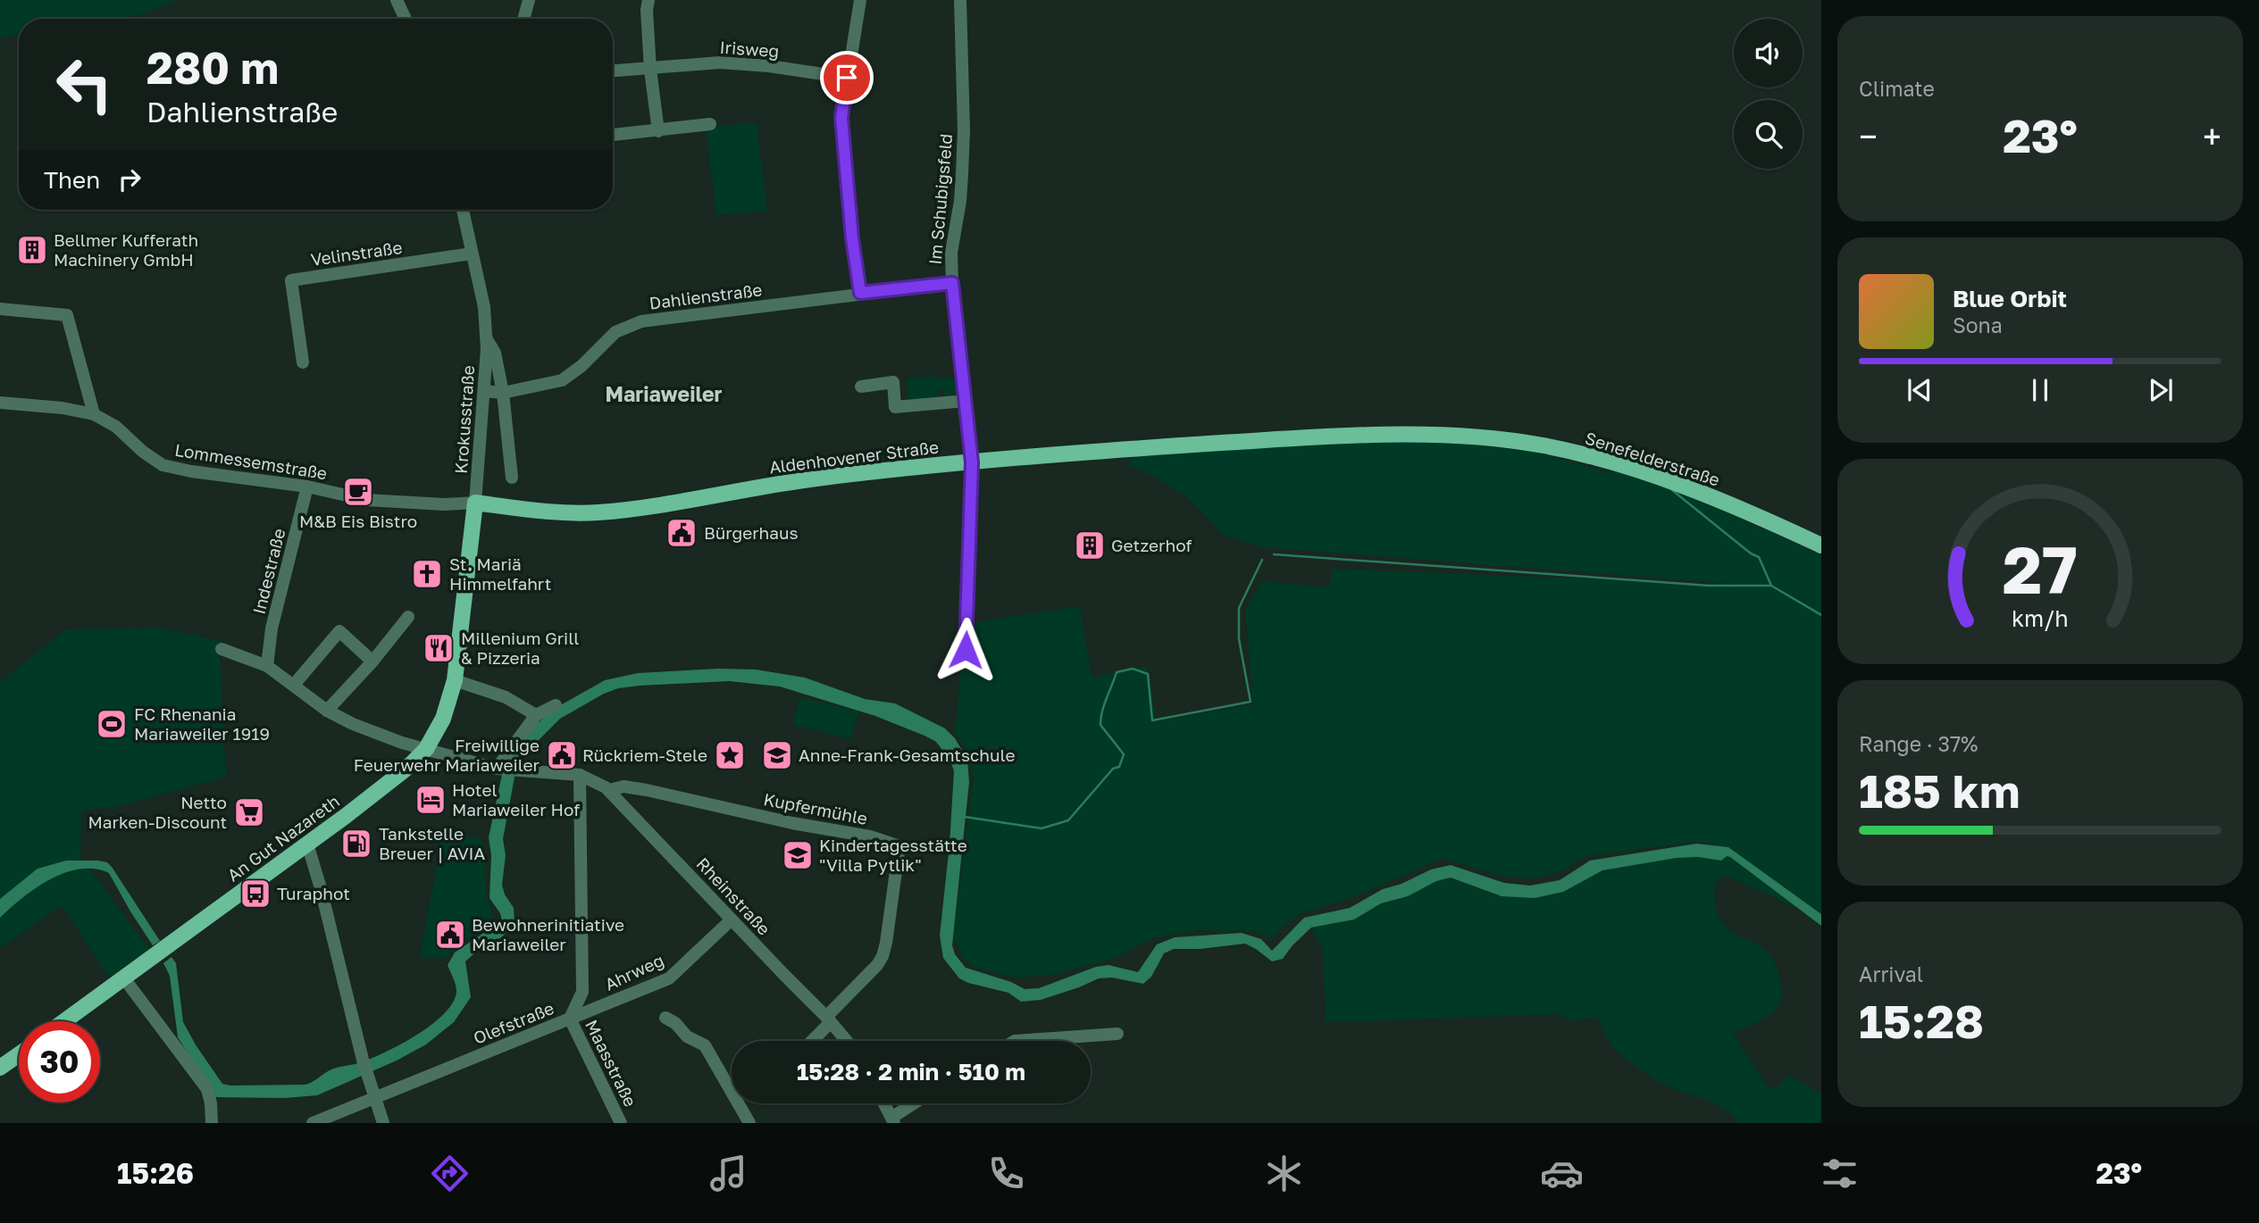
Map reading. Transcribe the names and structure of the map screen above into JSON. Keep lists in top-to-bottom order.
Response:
{
  "streets": {
    "main road": ["Aldenhovener Straße", "Senefelderstraße", "An Gut Nazareth"],
    "street": [
      "Irisweg",
      "Im Schubigsfeld",
      "Velinstraße",
      "Dahlienstraße",
      "Krokusstraße",
      "Lommessemstraße",
      "Indestraße",
      "Kupfermühle",
      "Rheinstraße",
      "Ahrweg",
      "Olefstraße",
      "Maasstraße"
    ]
  },
  "crossings": [
    ["Im Schubigsfeld", "Dahlienstraße"],
    ["Im Schubigsfeld", "Aldenhovener Straße"],
    ["Velinstraße", "Krokusstraße"],
    ["Dahlienstraße", "Krokusstraße"],
    ["Krokusstraße", "Aldenhovener Straße"],
    ["Krokusstraße", "Lommessemstraße"],
    ["Krokusstraße", "An Gut Nazareth"],
    ["Aldenhovener Straße", "Senefelderstraße"],
    ["Aldenhovener Straße", "Lommessemstraße"],
    ["Aldenhovener Straße", "An Gut Nazareth"],
    ["Lommessemstraße", "Indestraße"],
    ["Lommessemstraße", "An Gut Nazareth"],
    ["Kupfermühle", "Rheinstraße"],
    ["Rheinstraße", "Ahrweg"],
    ["Rheinstraße", "Olefstraße"],
    ["Ahrweg", "Olefstraße"],
    ["Ahrweg", "Maasstraße"],
    ["Olefstraße", "Maasstraße"]
  ],
  "districts": ["Mariaweiler"],
  "places": {
    "building": ["Bellmer Kufferath Machinery GmbH", "Getzerhof"],
    "cafe": ["M&B Eis Bistro"],
    "public building": ["Bürgerhaus", "Freiwillige Feuerwehr Mariaweiler", "Bewohnerinitiative Mariaweiler"],
    "church": ["St. Mariä Himmelfahrt"],
    "restaurant": ["Millenium Grill & Pizzeria"],
    "sports": ["FC Rhenania Mariaweiler 1919"],
    "place": ["Rückriem-Stele"],
    "school or university": ["Anne-Frank-Gesamtschule", "Kindertagesstätte \"Villa Pytlik\""],
    "hotel": ["Hotel Mariaweiler Hof"],
    "supermarket": ["Netto Marken-Discount"],
    "fuel station": ["Tankstelle Breuer | AVIA"],
    "bus stop": ["Turaphot"]
  },
  "page": {
    "tile": [
      "Climate",
      ["Range · 37%", "185 km"],
      ["Arrival", "15:28"]
    ],
    "turn": ["280 m", "Dahlienstraße"],
    "heat": ["−", "23°", "+"],
    "then": "Then",
    "song": ["Blue Orbit", "Sona"],
    "limit": "30",
    "trip": "15:28 · 2 min · 510 m",
    "tabs": ["15:26", "23°"],
    "gauge": ["27", "km/h"]
  }
}
